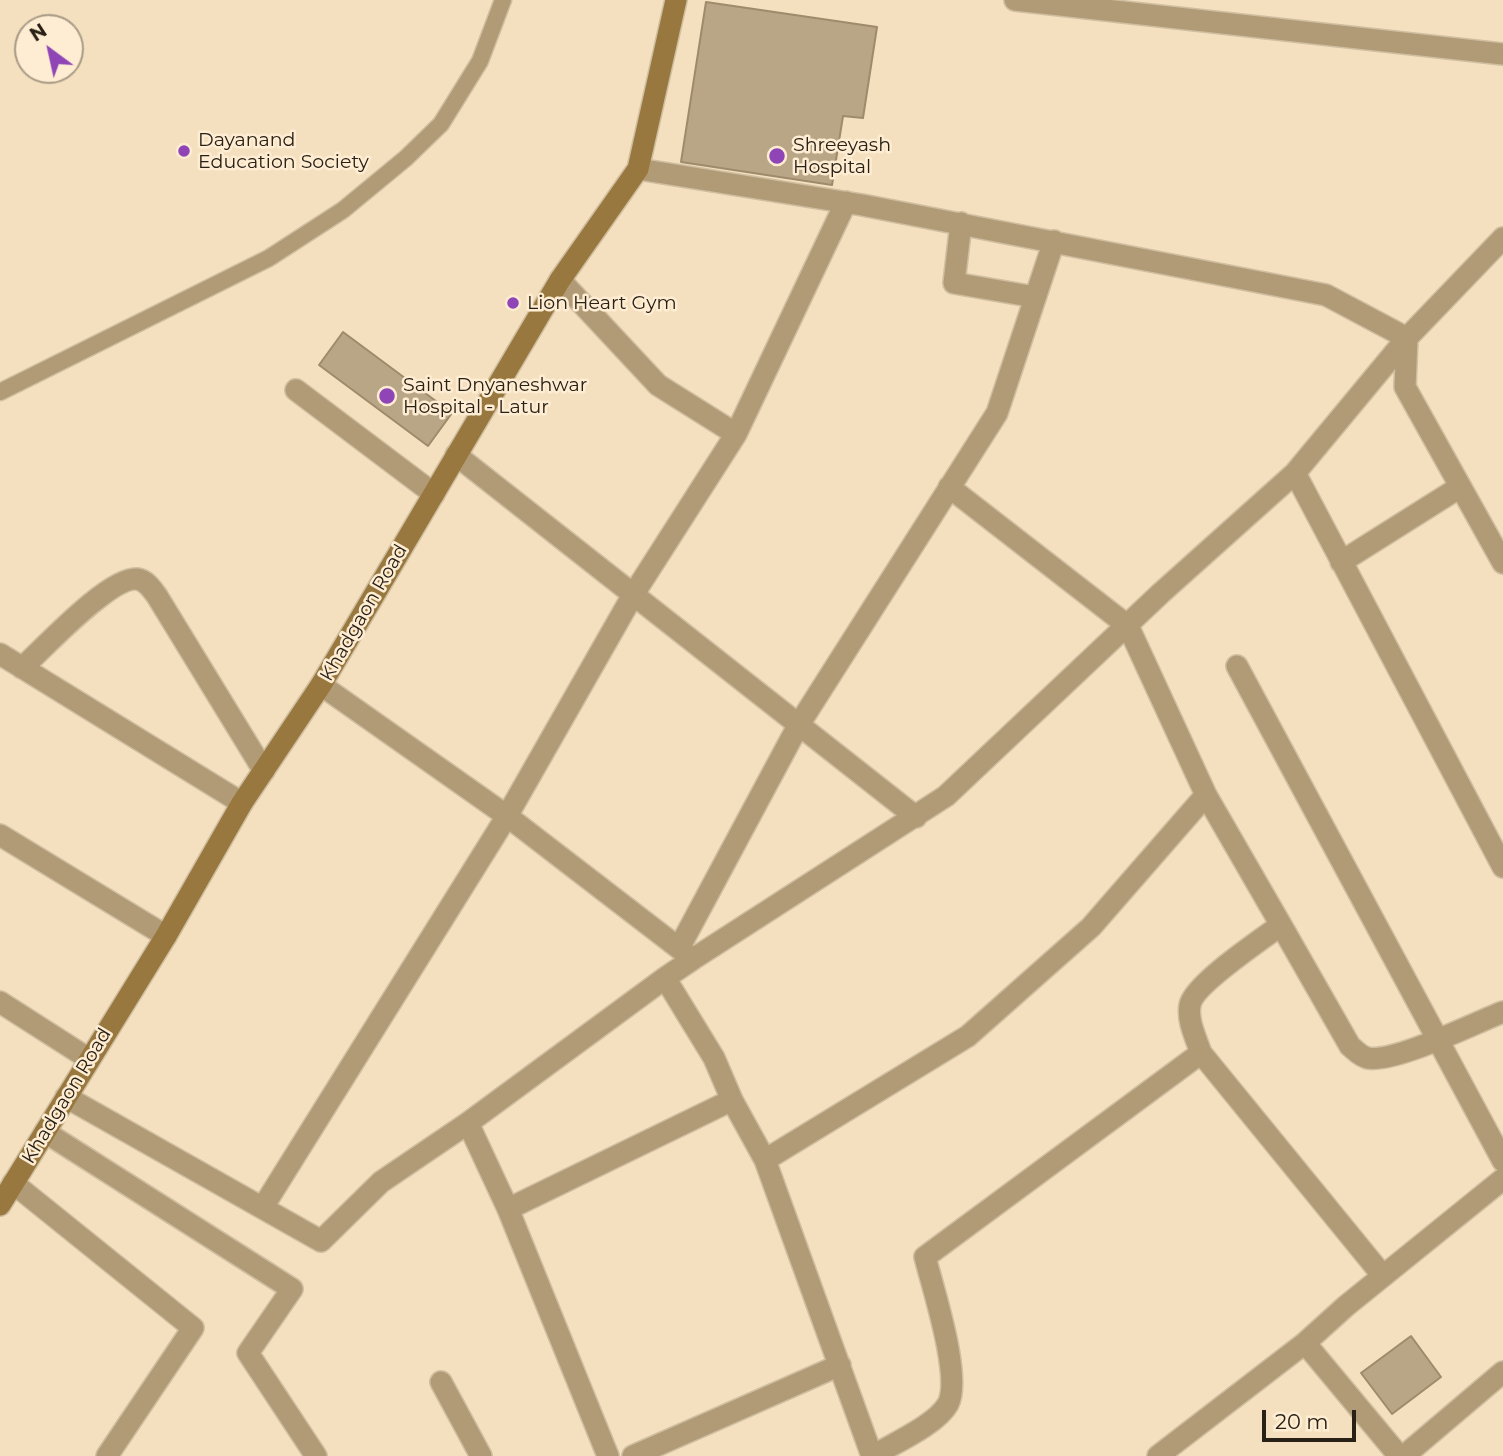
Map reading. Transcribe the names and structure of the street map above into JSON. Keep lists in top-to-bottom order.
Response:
{
  "streets": {
    "street": ["Khadgaon Road"]
  },
  "places": [
    "Dayanand Education Society",
    "Shreeyash Hospital",
    "Lion Heart Gym",
    "Saint Dnyaneshwar Hospital - Latur"
  ],
  "scale_bar": "20 m",
  "north": "top left"
}
